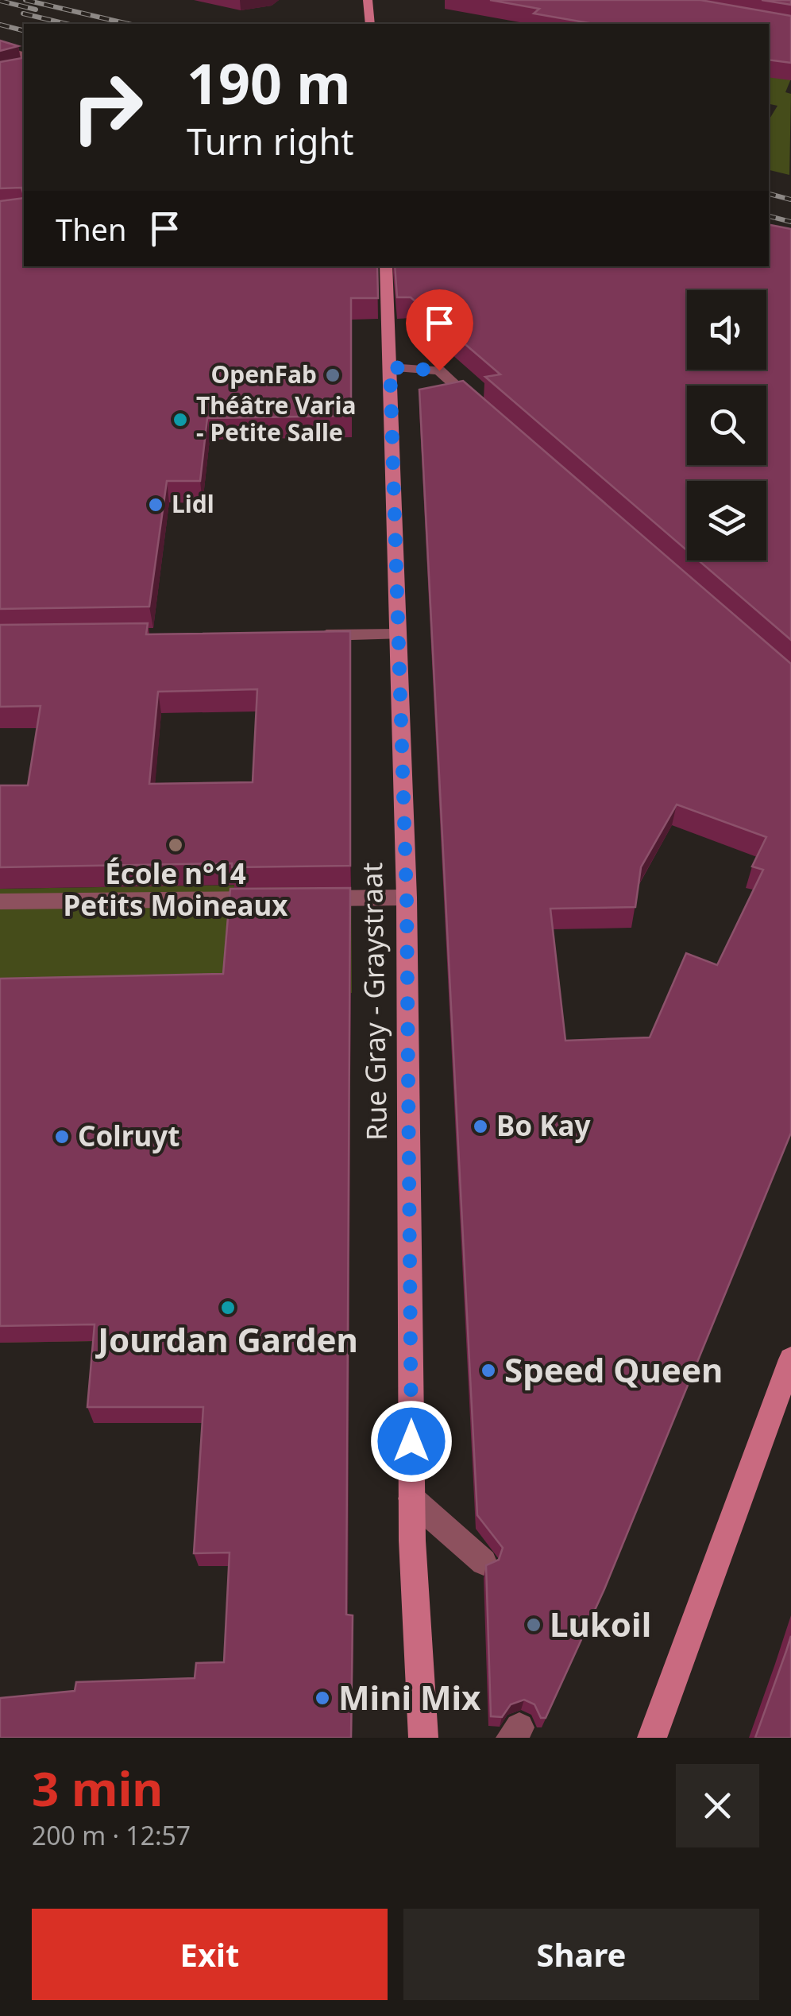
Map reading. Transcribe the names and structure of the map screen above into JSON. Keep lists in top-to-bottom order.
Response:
{
  "streets": {
    "street": ["Rue Gray - Graystraat"]
  },
  "places": [
    "OpenFab",
    "Théâtre Varia - Petite Salle",
    "Lidl",
    "École n°14 Petits Moineaux",
    "Bo Kay",
    "Colruyt",
    "Jourdan Garden",
    "Speed Queen",
    "Lukoil",
    "Mini Mix"
  ],
  "page": {
    "turn": ["190 m", "Turn right"],
    "then": "Then",
    "heading": ["3 min", "200 m · 12:57"],
    "buttons": ["Exit", "Share"]
  }
}
